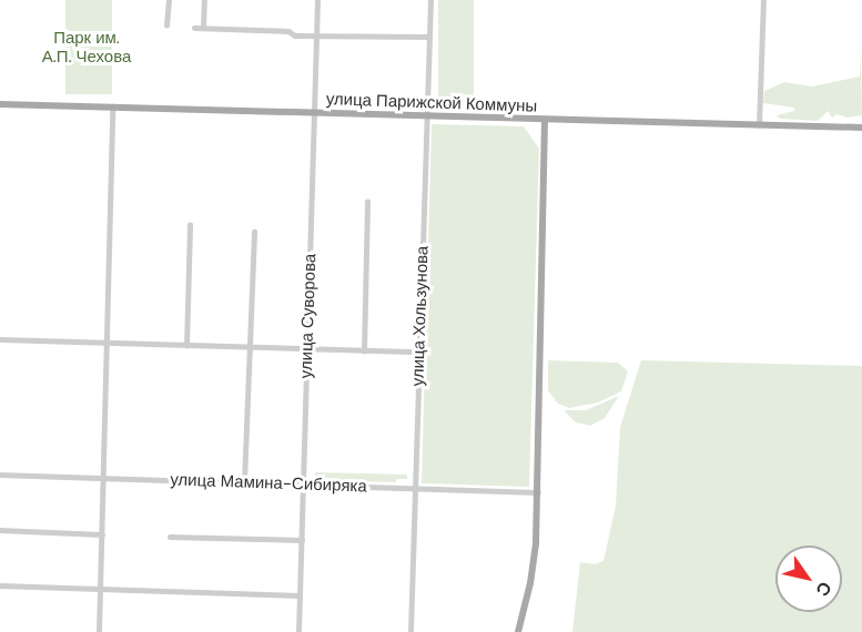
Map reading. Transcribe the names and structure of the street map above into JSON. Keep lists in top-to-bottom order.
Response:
{
  "streets": {
    "main road": ["улица Парижской Коммуны"],
    "street": ["улица Суворова", "улица Хользунова", "улица Мамина-Сибиряка"]
  },
  "crossings": [
    ["улица Парижской Коммуны", "улица Суворова"],
    ["улица Парижской Коммуны", "улица Хользунова"],
    ["улица Суворова", "улица Мамина-Сибиряка"],
    ["улица Хользунова", "улица Мамина-Сибиряка"]
  ],
  "parks": ["Парк им. А.П. Чехова"],
  "north": "bottom right"
}
